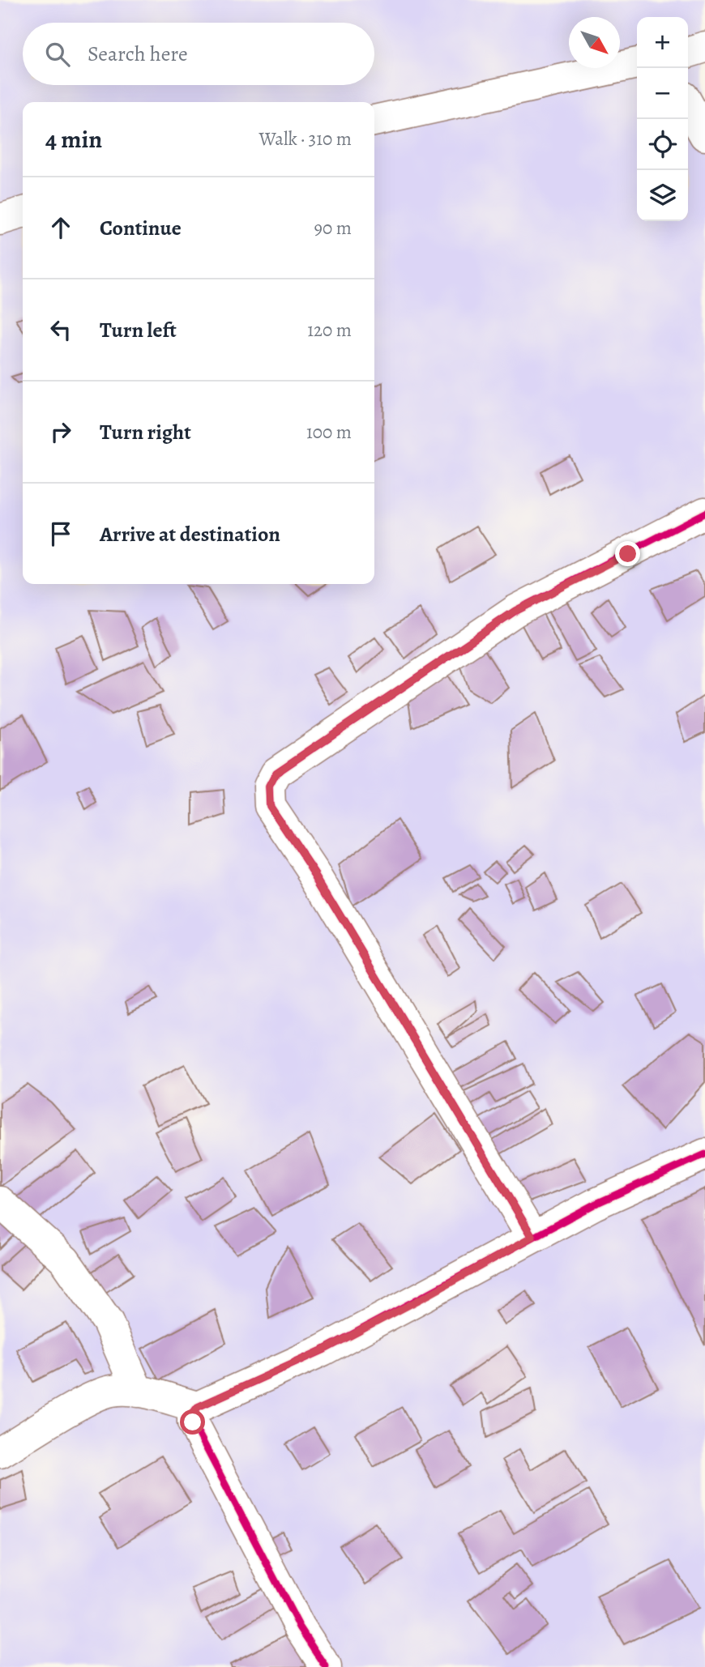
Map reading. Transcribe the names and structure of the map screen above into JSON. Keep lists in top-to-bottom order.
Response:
{
  "north": "bottom right",
  "page": {
    "map_buttons": ["+", "−"],
    "search": "Search here",
    "heading": ["4 min", "Walk · 310 m"],
    "list": [
      ["Continue", "90 m"],
      ["Turn left", "120 m"],
      ["Turn right", "100 m"],
      "Arrive at destination"
    ]
  }
}
